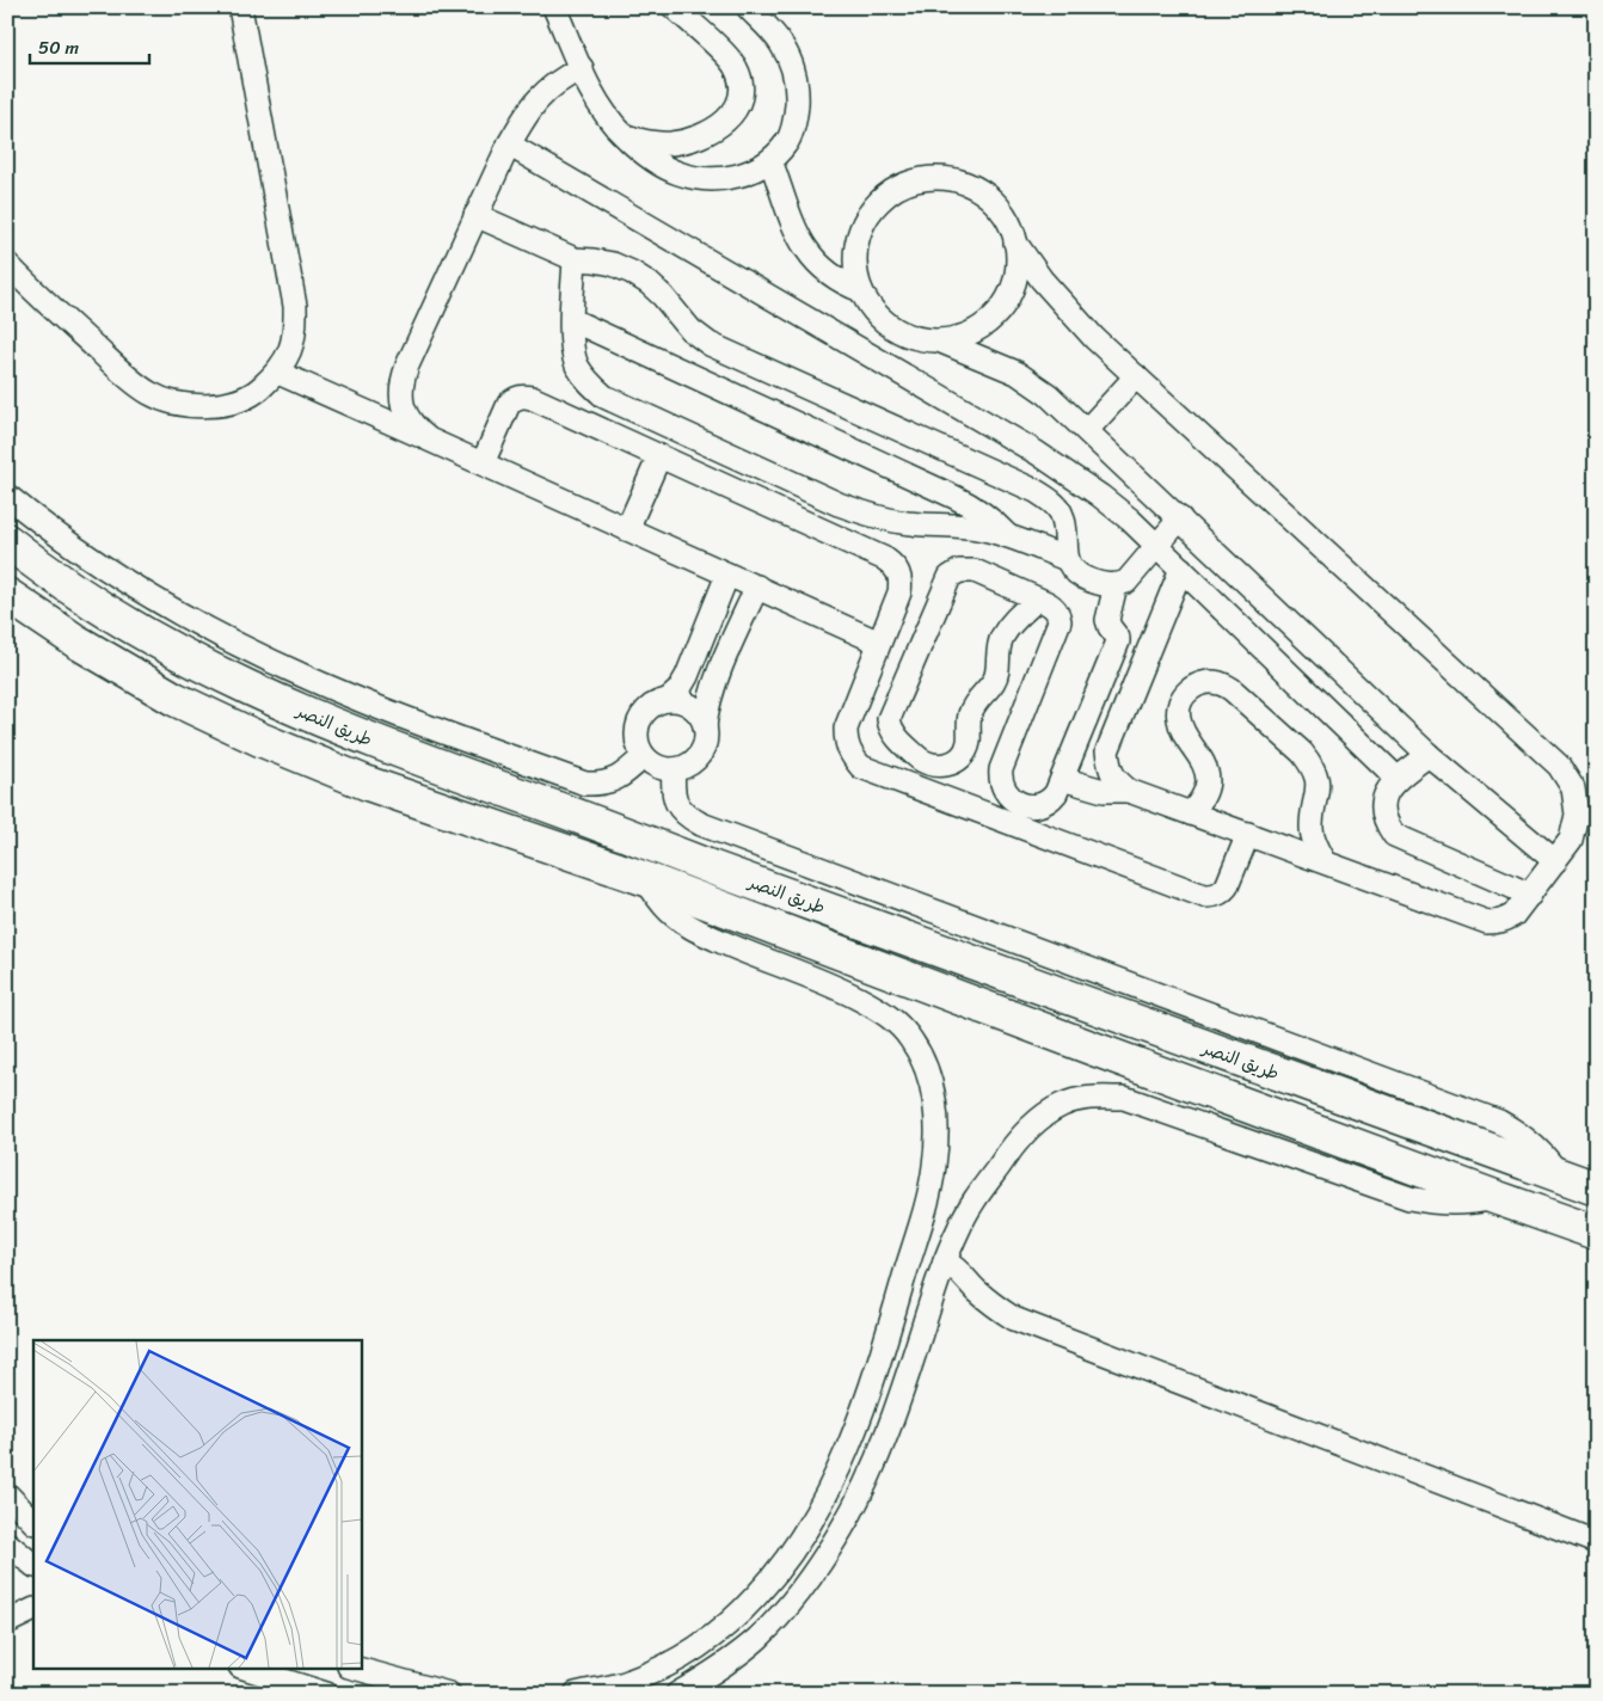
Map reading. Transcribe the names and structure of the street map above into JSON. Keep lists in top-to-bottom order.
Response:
{
  "streets": {
    "highway": ["طريق النصر"]
  },
  "scale_bar": "50 m"
}
